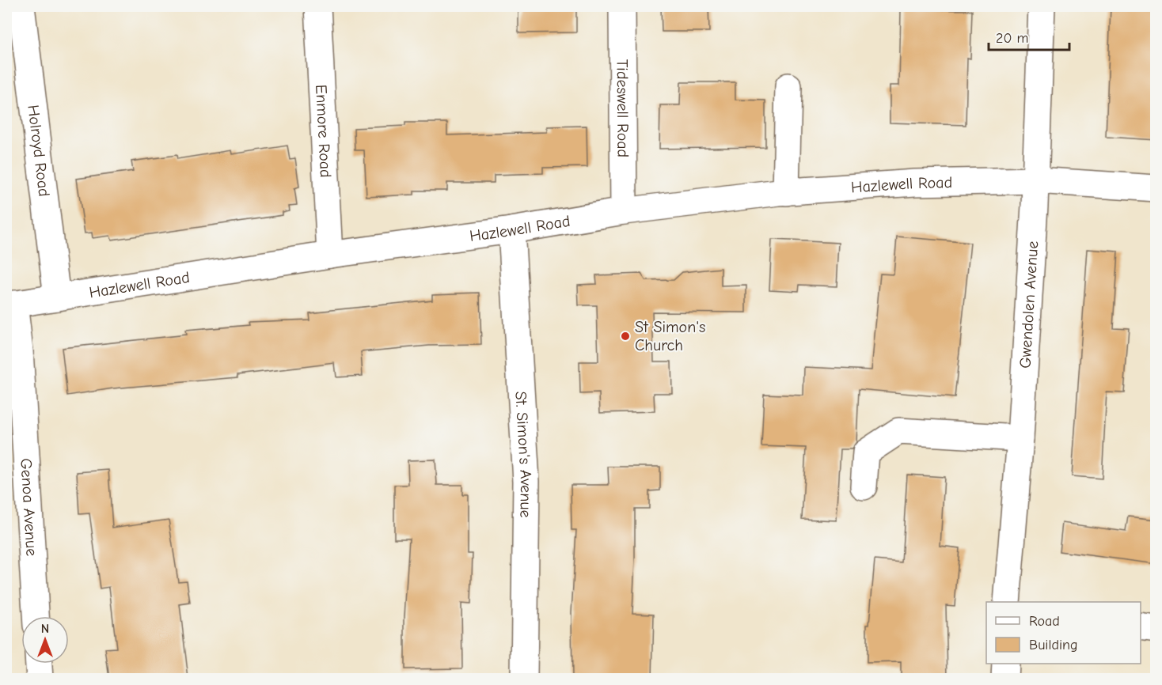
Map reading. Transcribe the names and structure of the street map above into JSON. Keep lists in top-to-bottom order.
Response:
{
  "streets": {
    "street": [
      "Tideswell Road",
      "Enmore Road",
      "Holroyd Road",
      "Hazlewell Road",
      "Gwendolen Avenue",
      "St. Simon's Avenue",
      "Genoa Avenue"
    ]
  },
  "crossings": [
    ["Tideswell Road", "Hazlewell Road"],
    ["Enmore Road", "Hazlewell Road"],
    ["Holroyd Road", "Hazlewell Road"],
    ["Hazlewell Road", "Gwendolen Avenue"],
    ["Hazlewell Road", "St. Simon's Avenue"],
    ["Hazlewell Road", "Genoa Avenue"]
  ],
  "places": ["St Simon's Church"],
  "legend": ["Road", "Building"],
  "scale_bar": "20 m",
  "north": "top"
}
